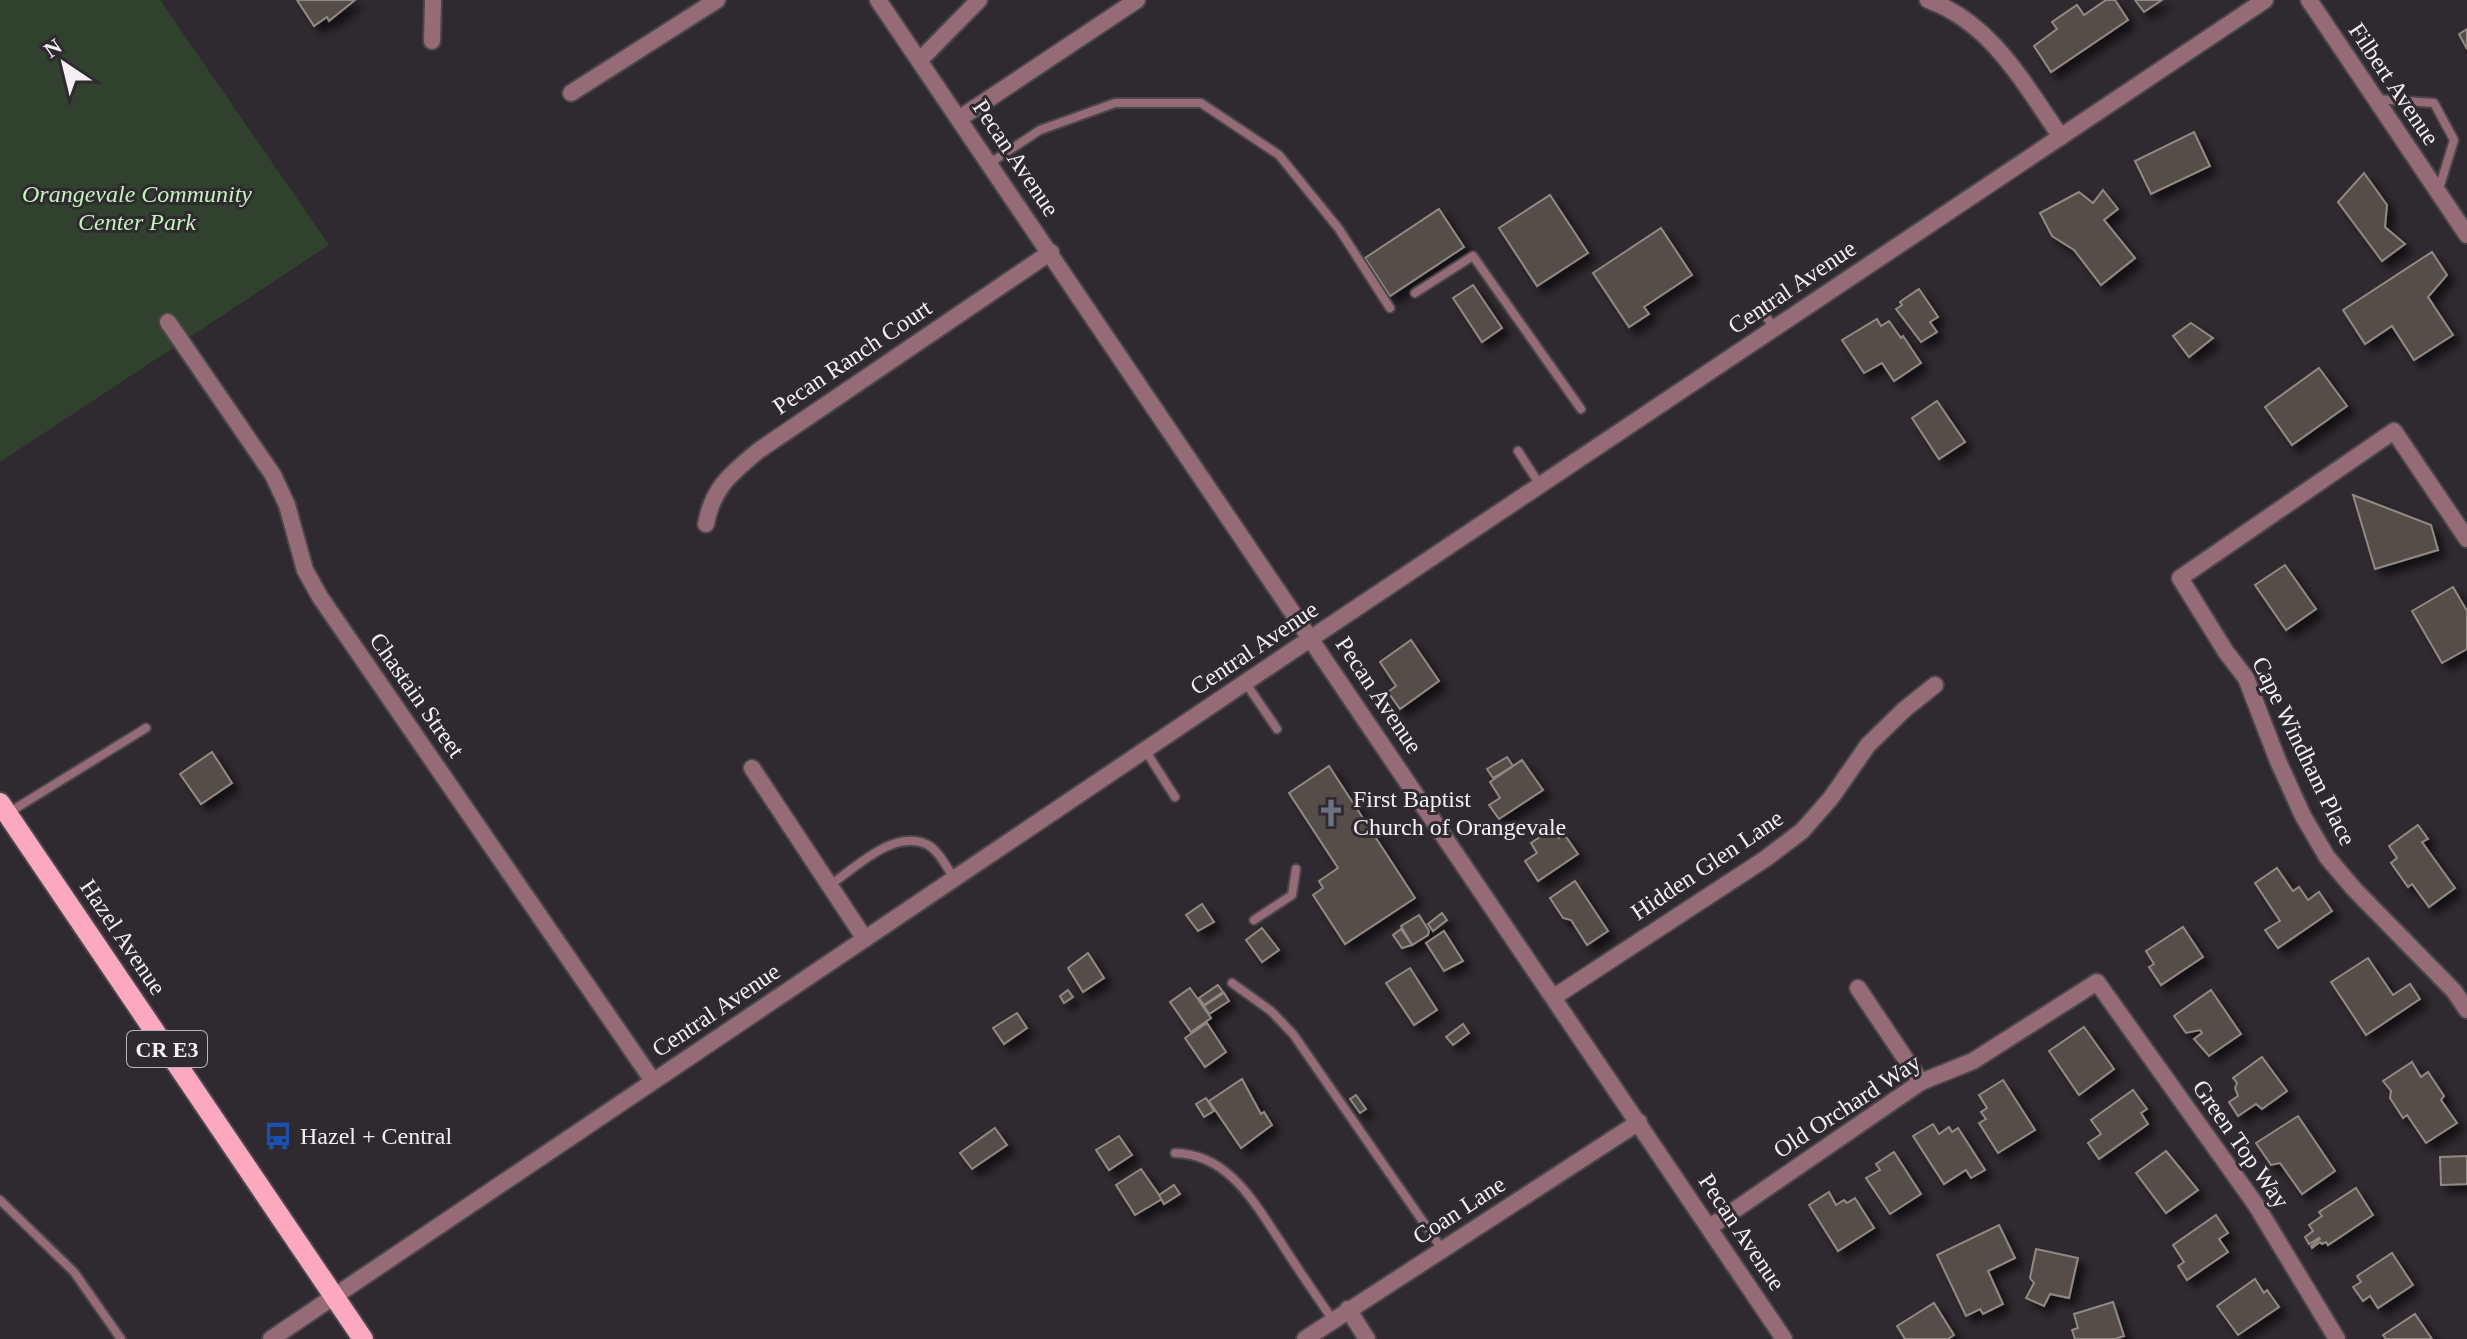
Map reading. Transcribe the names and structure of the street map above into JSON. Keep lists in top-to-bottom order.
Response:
{
  "streets": {
    "main road": ["Hazel Avenue", "CR E3"],
    "street": [
      "Filbert Avenue",
      "Pecan Avenue",
      "Central Avenue",
      "Pecan Ranch Court",
      "Chastain Street",
      "Cape Windham Place",
      "Hidden Glen Lane",
      "Old Orchard Way",
      "Green Top Way",
      "Coan Lane"
    ]
  },
  "crossings": [
    ["Pecan Avenue", "Central Avenue"],
    ["Pecan Avenue", "Pecan Ranch Court"],
    ["Pecan Avenue", "Hidden Glen Lane"],
    ["Pecan Avenue", "Old Orchard Way"],
    ["Pecan Avenue", "Coan Lane"],
    ["Central Avenue", "Chastain Street"],
    ["Central Avenue", "Hazel Avenue"],
    ["Old Orchard Way", "Green Top Way"]
  ],
  "parks": ["Orangevale Community Center Park"],
  "places": {
    "church": ["First Baptist Church of Orangevale"],
    "bus stop": ["Hazel + Central"]
  },
  "north": "top left"
}
